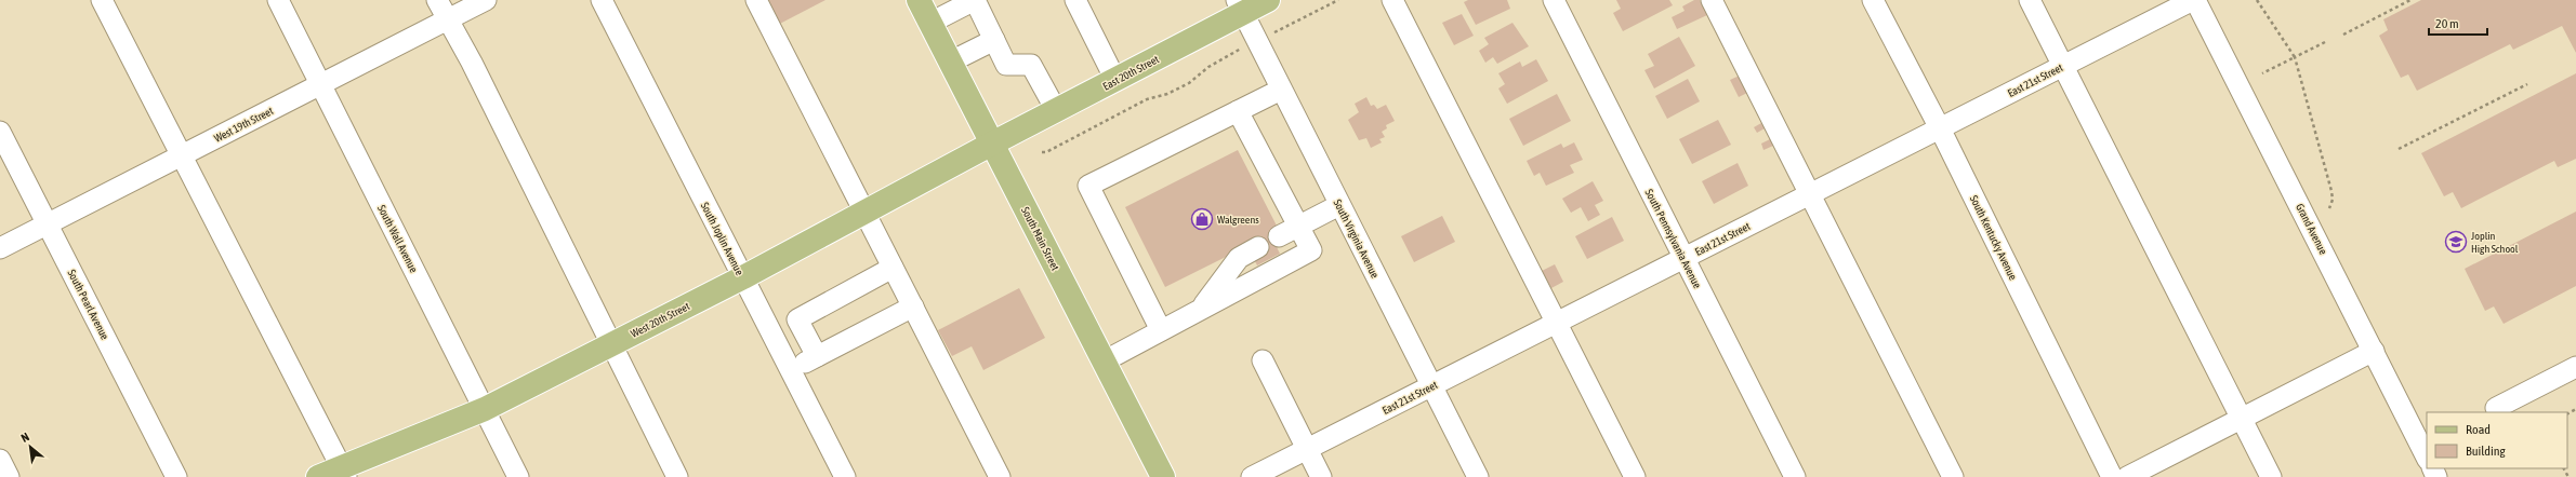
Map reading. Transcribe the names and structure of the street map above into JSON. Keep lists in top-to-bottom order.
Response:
{
  "streets": {
    "main road": ["East 20th Street", "South Main Street", "West 20th Street"],
    "street": [
      "East 21st Street",
      "West 19th Street",
      "Grand Avenue",
      "South Kentucky Avenue",
      "South Wall Avenue",
      "South Joplin Avenue",
      "South Virginia Avenue",
      "South Pennsylvania Avenue",
      "South Pearl Avenue"
    ]
  },
  "crossings": [
    ["East 20th Street", "South Main Street"],
    ["East 20th Street", "South Virginia Avenue"],
    ["East 20th Street", "West 20th Street"],
    ["East 21st Street", "Grand Avenue"],
    ["East 21st Street", "South Kentucky Avenue"],
    ["East 21st Street", "South Virginia Avenue"],
    ["East 21st Street", "South Pennsylvania Avenue"],
    ["West 19th Street", "South Wall Avenue"],
    ["West 19th Street", "South Pearl Avenue"],
    ["South Wall Avenue", "West 20th Street"],
    ["South Joplin Avenue", "West 20th Street"],
    ["South Main Street", "West 20th Street"]
  ],
  "places": {
    "shop": ["Walgreens"],
    "school or university": ["Joplin High School"]
  },
  "legend": ["Road", "Building"],
  "scale_bar": "20 m",
  "north": "top left"
}
